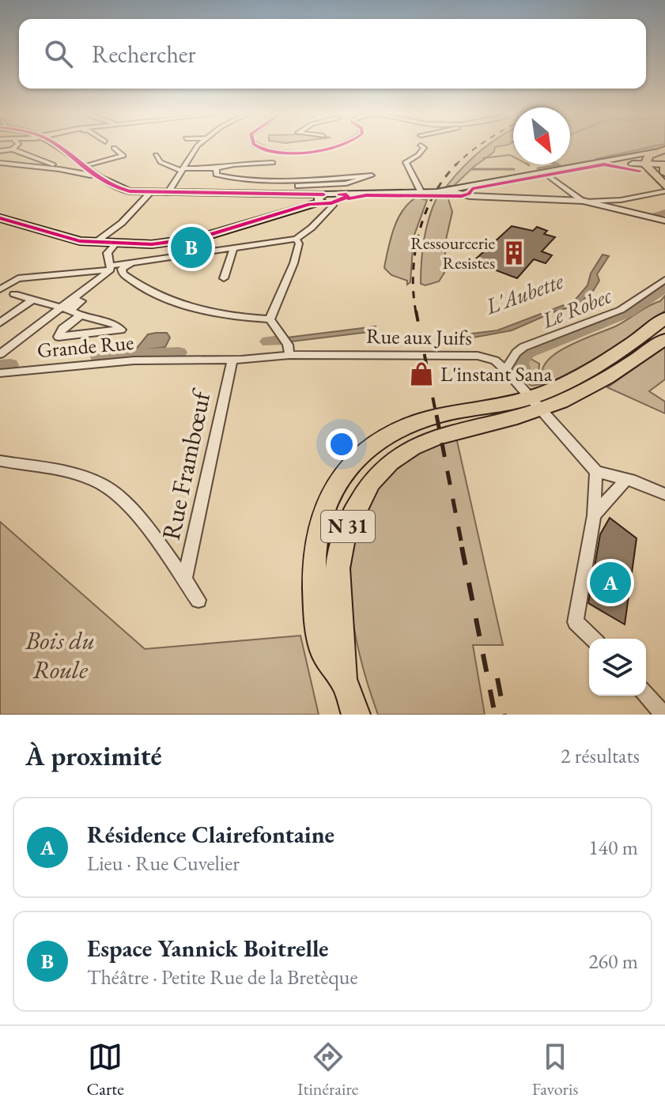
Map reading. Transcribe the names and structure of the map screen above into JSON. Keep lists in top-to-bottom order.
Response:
{
  "streets": {
    "main road": ["N 31"],
    "street": ["Rue aux Juifs", "Grande Rue", "Rue Frambœuf"]
  },
  "crossings": [
    ["Rue aux Juifs", "Grande Rue"],
    ["Rue aux Juifs", "Rue Frambœuf"],
    ["Rue aux Juifs", "N 31"],
    ["Grande Rue", "Rue Frambœuf"]
  ],
  "water": ["L'Aubette", "Le Robec"],
  "parks": ["Bois du Roule"],
  "places": {
    "building": ["Ressourcerie Resistes"],
    "shop": ["L'instant Sana"]
  },
  "north": "bottom right",
  "page": {
    "search": "Rechercher",
    "pins": ["B", "A"],
    "heading": ["À proximité", "2 résultats"],
    "list": [
      {
        "mark": "A",
        "name": "Résidence Clairefontaine",
        "note": "Lieu · Rue Cuvelier",
        "value": "140 m"
      },
      {
        "mark": "B",
        "name": "Espace Yannick Boitrelle",
        "note": "Théâtre · Petite Rue de la Bretèque",
        "value": "260 m"
      }
    ],
    "nav": ["Carte", "Itinéraire", "Favoris"]
  }
}
